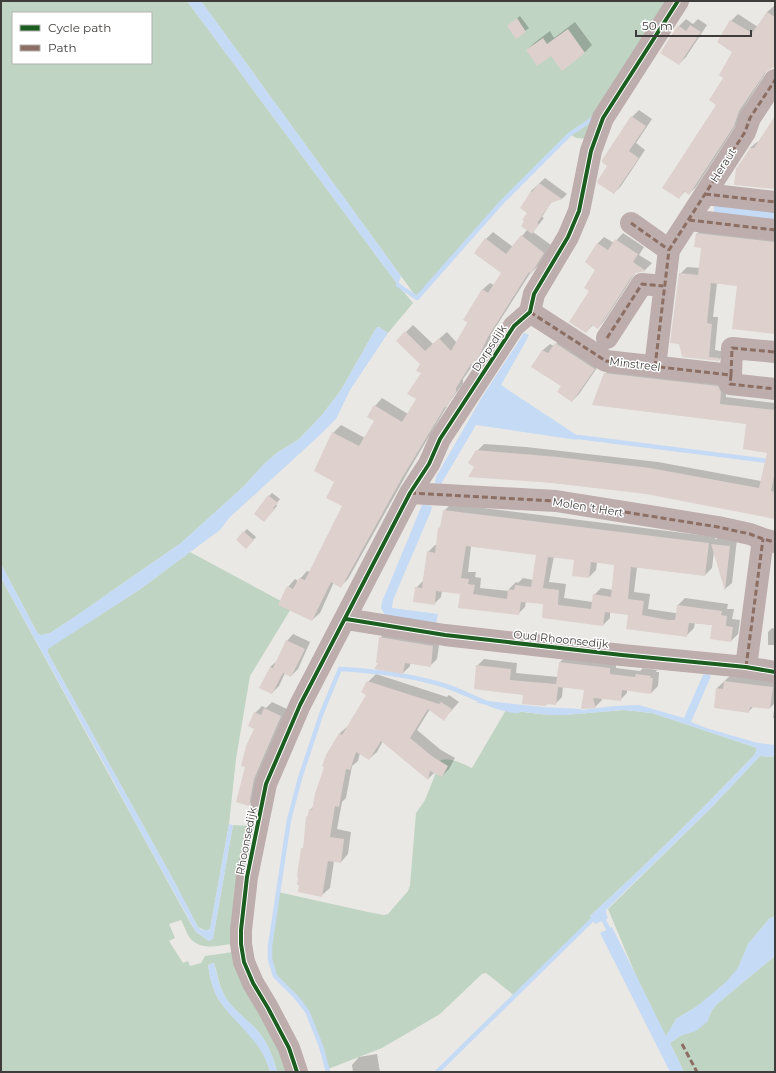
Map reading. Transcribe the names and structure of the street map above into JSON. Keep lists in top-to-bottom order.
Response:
{
  "streets": {
    "street": [
      "Heraut",
      "Dorpsdijk",
      "Minstreel",
      "Molen 't Hert",
      "Oud Rhoonsedijk",
      "Rhoonsedijk"
    ]
  },
  "crossings": [
    ["Heraut", "Minstreel"],
    ["Dorpsdijk", "Minstreel"],
    ["Dorpsdijk", "Molen 't Hert"],
    ["Dorpsdijk", "Oud Rhoonsedijk"],
    ["Dorpsdijk", "Rhoonsedijk"],
    ["Molen 't Hert", "Oud Rhoonsedijk"],
    ["Oud Rhoonsedijk", "Rhoonsedijk"]
  ],
  "legend": ["Cycle path", "Path"],
  "scale_bar": "50 m"
}
